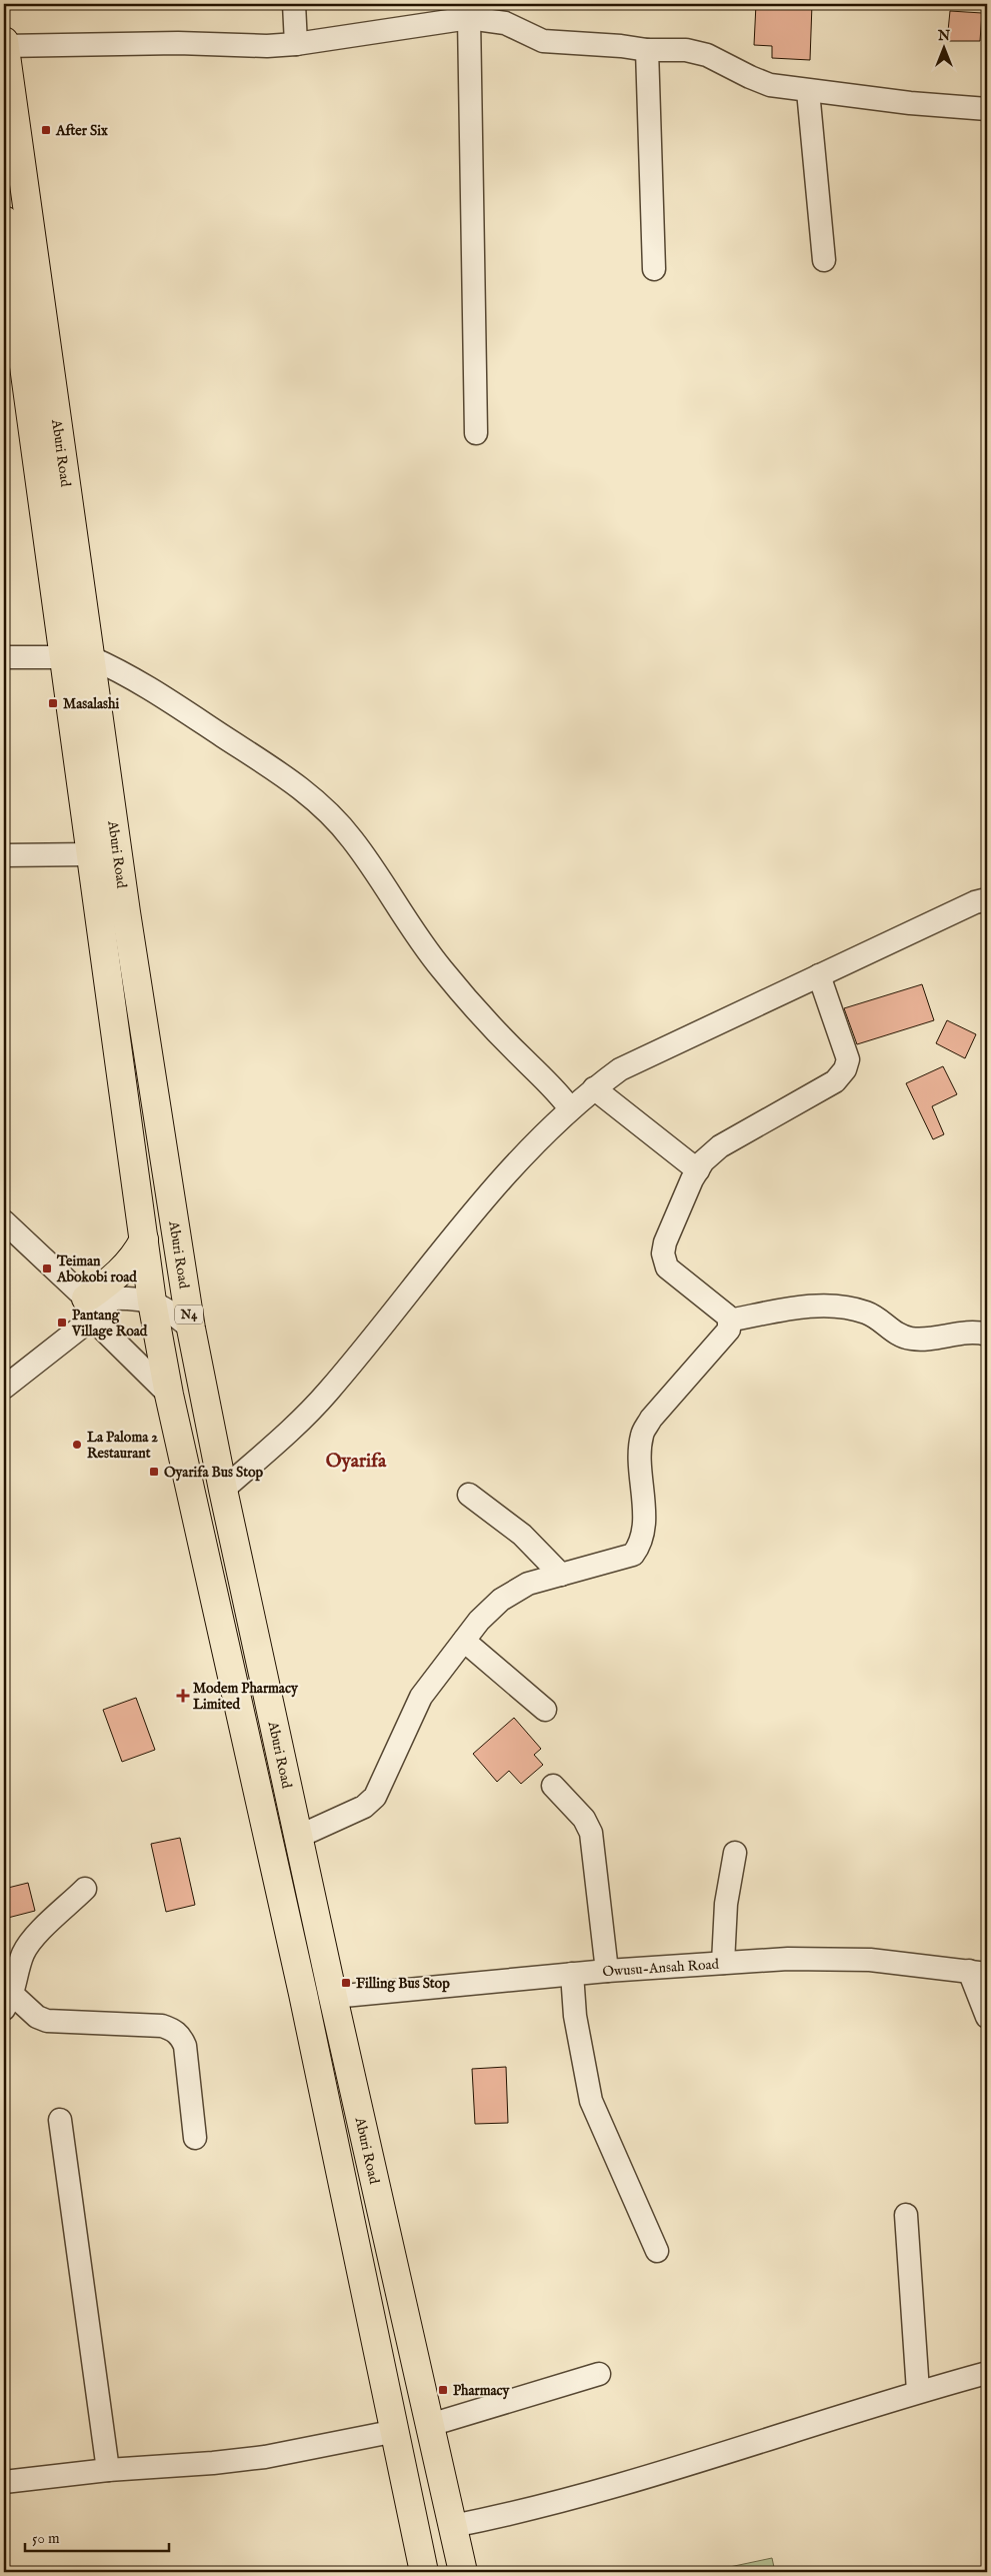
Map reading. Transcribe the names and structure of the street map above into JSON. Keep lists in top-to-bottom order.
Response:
{
  "streets": {
    "highway": ["Aburi Road", "N4"],
    "street": ["Owusu-Ansah Road"]
  },
  "crossings": [
    ["Aburi Road", "Owusu-Ansah Road"]
  ],
  "districts": ["Oyarifa"],
  "places": {
    "transit": [
      "After Six",
      "Masalashi",
      "Teiman Abokobi road",
      "Pantang Village Road",
      "Oyarifa Bus Stop",
      "Filling Bus Stop",
      "Pharmacy"
    ],
    "other": ["La Paloma 2 Restaurant"],
    "health": ["Modem Pharmacy Limited"]
  },
  "scale_bar": "50 m",
  "north": "top"
}
